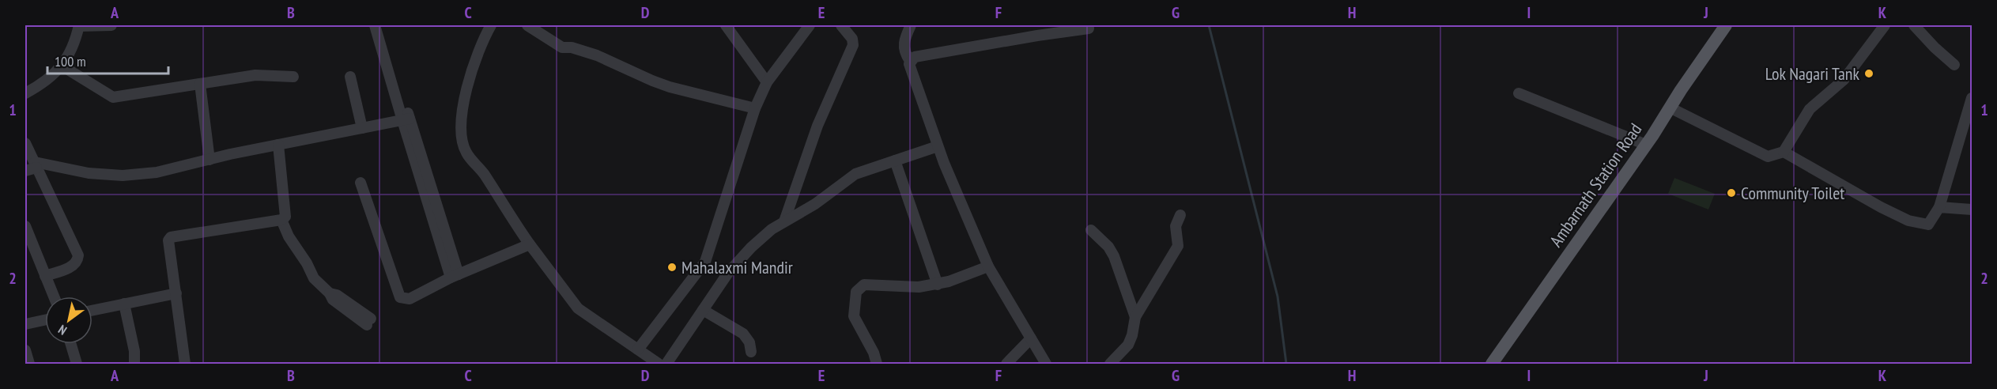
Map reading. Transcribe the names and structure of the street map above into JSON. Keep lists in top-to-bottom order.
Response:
{
  "streets": {
    "main road": ["Ambarnath Station Road"]
  },
  "places": ["Lok Nagari Tank", "Community Toilet", "Mahalaxmi Mandir"],
  "scale_bar": "100 m",
  "north": "bottom left",
  "grid": {
    "columns": [
      "A",
      "B",
      "C",
      "D",
      "E",
      "F",
      "G",
      "H",
      "I",
      "J",
      "K"
    ],
    "rows": ["1", "2"]
  }
}
